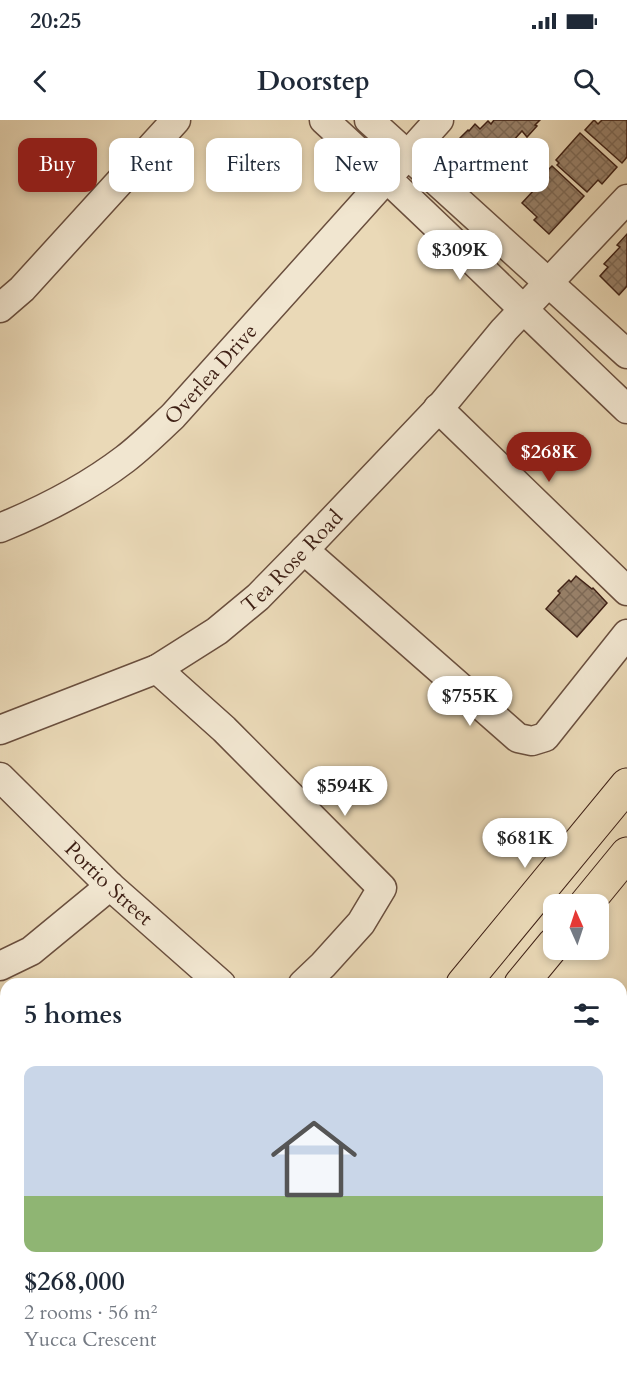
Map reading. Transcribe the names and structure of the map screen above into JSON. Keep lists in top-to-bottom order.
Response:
{
  "streets": {
    "street": ["Overlea Drive", "Tea Rose Road", "Portio Street"]
  },
  "north": "top",
  "page": {
    "status": "20:25",
    "header": "Doorstep",
    "chip": [
      "Buy",
      "Rent",
      "Filters",
      "New",
      "Apartment"
    ],
    "price": [
      "$309K",
      "$268K",
      "$755K",
      "$594K",
      "$681K"
    ],
    "heading": "5 homes",
    "list": [
      {
        "name": "$268,000",
        "note": "2 rooms · 56 m² · Yucca Crescent"
      }
    ]
  }
}
